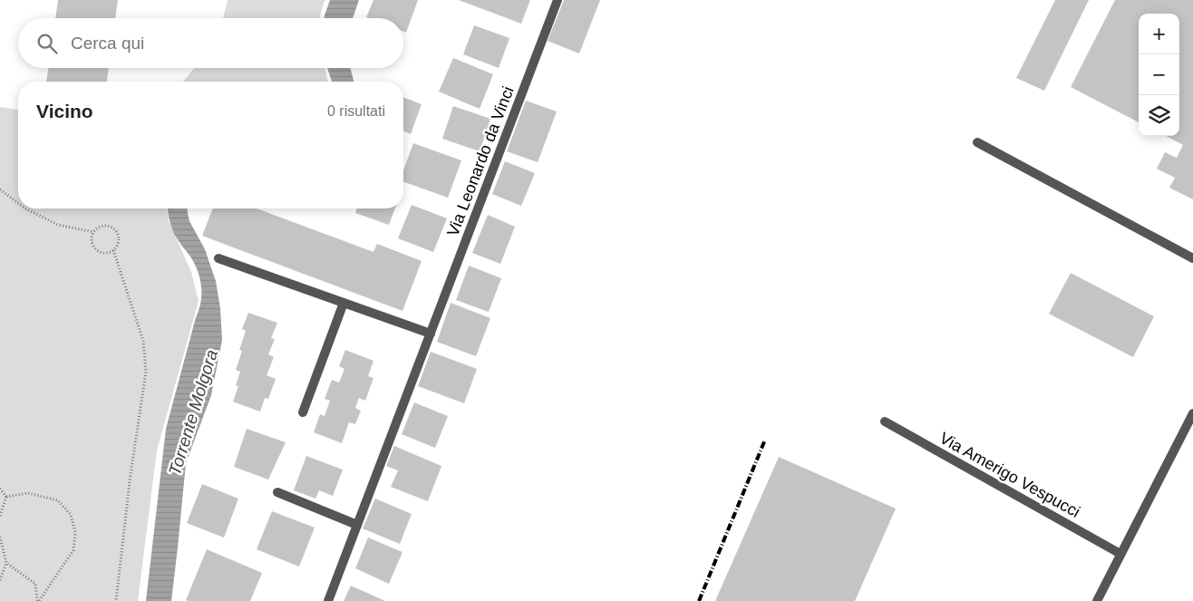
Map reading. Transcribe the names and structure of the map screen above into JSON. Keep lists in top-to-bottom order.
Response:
{
  "streets": {
    "street": ["Via Leonardo da Vinci", "Via Amerigo Vespucci"]
  },
  "water": ["Torrente Molgora"],
  "page": {
    "map_buttons": ["+", "−"],
    "search": "Cerca qui",
    "heading": ["Vicino", "0 risultati"]
  }
}
